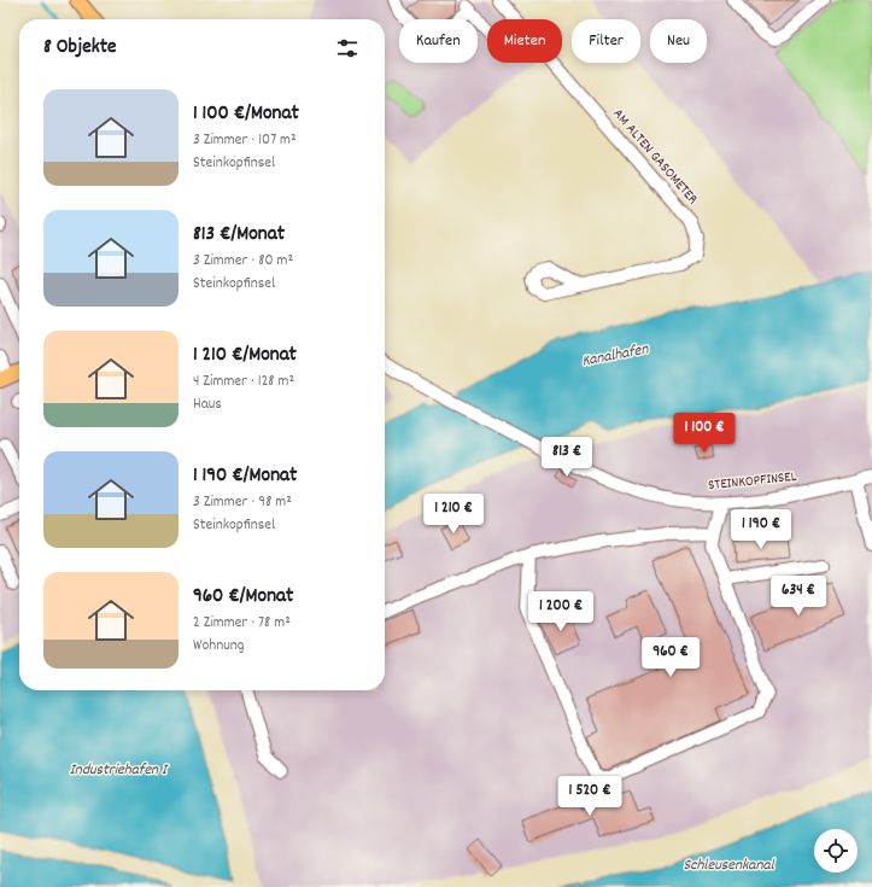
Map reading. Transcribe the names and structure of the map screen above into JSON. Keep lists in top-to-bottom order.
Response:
{
  "streets": {
    "street": ["AM ALTEN GASOMETER", "STEINKOPFINSEL"]
  },
  "water": ["Kanalhafen", "Industriehafen I", "Schleusenkanal"],
  "page": {
    "chip": [
      "Kaufen",
      "Mieten",
      "Filter",
      "Neu"
    ],
    "heading": "8 Objekte",
    "list": [
      {
        "name": "1 100 €/Monat",
        "note": "3 Zimmer · 107 m² · Steinkopfinsel"
      },
      {
        "name": "813 €/Monat",
        "note": "3 Zimmer · 80 m² · Steinkopfinsel"
      },
      {
        "name": "1 210 €/Monat",
        "note": "4 Zimmer · 128 m² · Haus"
      },
      {
        "name": "1 190 €/Monat",
        "note": "3 Zimmer · 98 m² · Steinkopfinsel"
      },
      {
        "name": "960 €/Monat",
        "note": "2 Zimmer · 78 m² · Wohnung"
      }
    ],
    "price": [
      "1 100 €",
      "813 €",
      "1 210 €",
      "1 190 €",
      "634 €",
      "1 200 €",
      "960 €",
      "1 520 €"
    ]
  }
}
